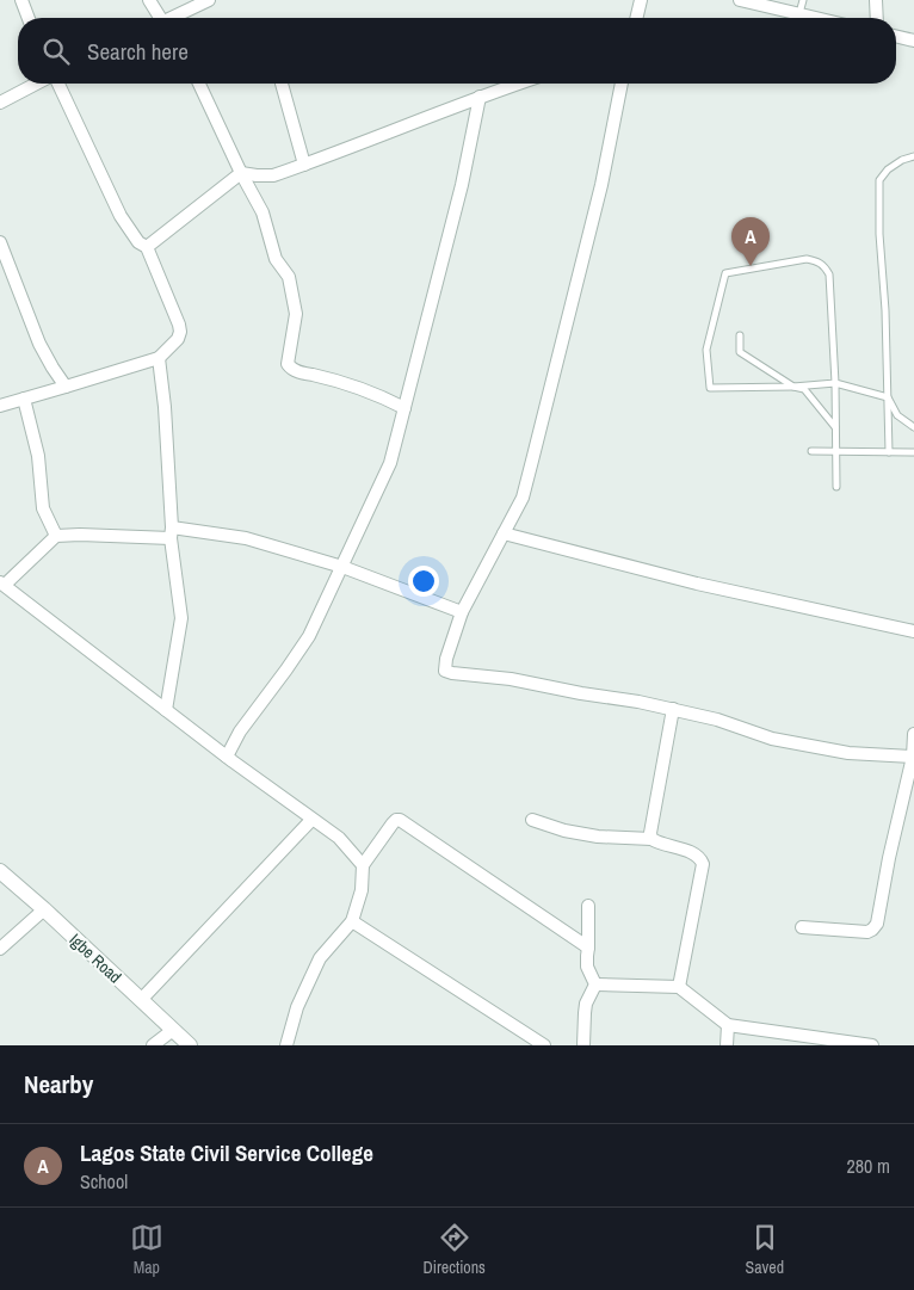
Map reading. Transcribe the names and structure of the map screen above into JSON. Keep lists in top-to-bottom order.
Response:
{
  "streets": {
    "street": ["Igbe Road"]
  },
  "page": {
    "search": "Search here",
    "pins": "A",
    "heading": "Nearby",
    "list": [
      {
        "mark": "A",
        "name": "Lagos State Civil Service College",
        "note": "School",
        "value": "280 m"
      }
    ],
    "nav": ["Map", "Directions", "Saved"]
  }
}
